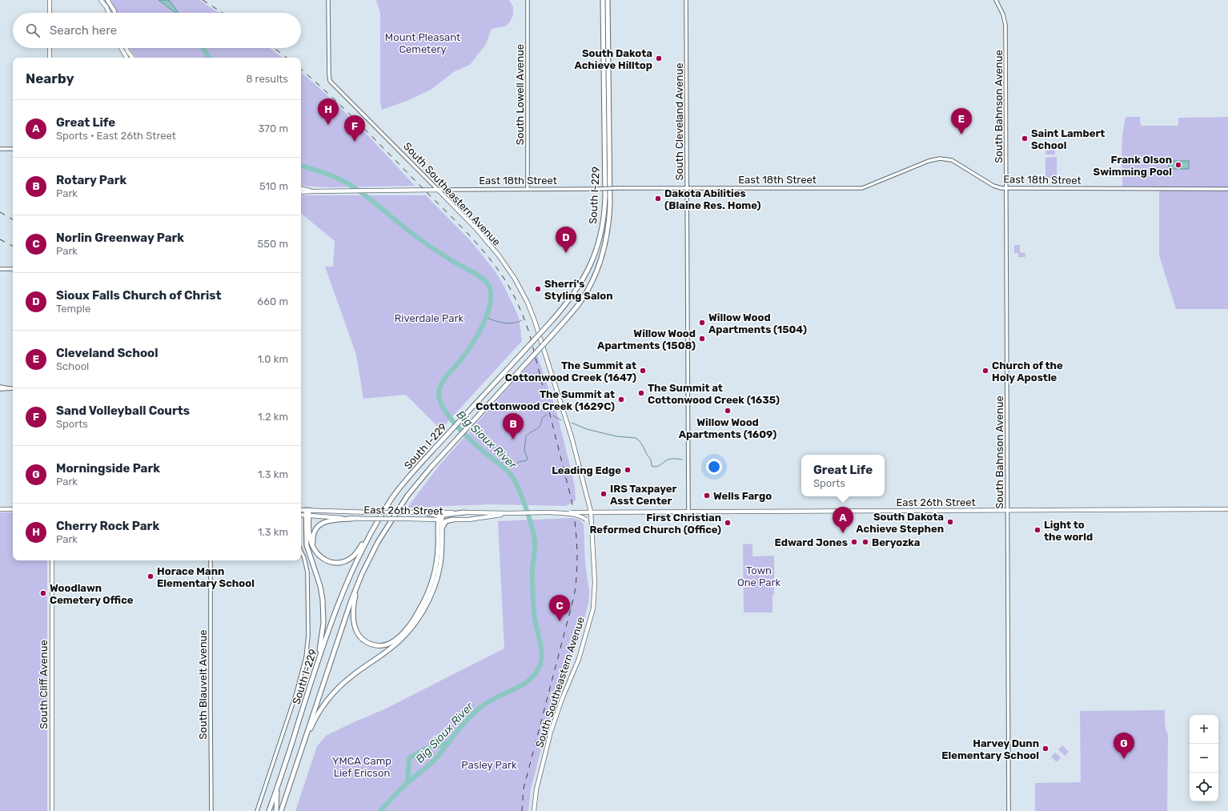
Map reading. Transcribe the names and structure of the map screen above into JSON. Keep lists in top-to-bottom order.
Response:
{
  "streets": {
    "highway": ["South I-229"],
    "main road": [
      "East 18th Street",
      "South Southeastern Avenue",
      "East 26th Street",
      "South Cliff Avenue"
    ],
    "street": [
      "South Lowell Avenue",
      "South Bahnson Avenue",
      "South Cleveland Avenue",
      "South Blauvelt Avenue"
    ]
  },
  "crossings": [
    ["South Lowell Avenue", "East 18th Street"],
    ["South Bahnson Avenue", "East 18th Street"],
    ["South Bahnson Avenue", "East 26th Street"],
    ["South Cleveland Avenue", "East 18th Street"],
    ["South Cleveland Avenue", "East 26th Street"],
    ["East 18th Street", "South Southeastern Avenue"],
    ["South Southeastern Avenue", "East 26th Street"]
  ],
  "water": ["Big Sioux River"],
  "parks": [
    "Mount Pleasant Cemetery",
    "Riverdale Park",
    "Town One Park",
    "YMCA Camp Lief Ericson",
    "Pasley Park"
  ],
  "places": [
    "South Dakota Achieve Hilltop",
    "Saint Lambert School",
    "Frank Olson Swimming Pool",
    "Dakota Abilities (Blaine Res. Home)",
    "Sherri's Styling Salon",
    "Willow Wood Apartments (1504)",
    "Willow Wood Apartments (1508)",
    "The Summit at Cottonwood Creek (1647)",
    "Church of the Holy Apostle",
    "The Summit at Cottonwood Creek (1635)",
    "The Summit at Cottonwood Creek (1629C)",
    "Willow Wood Apartments (1609)",
    "Leading Edge",
    "IRS Taxpayer Asst Center",
    "Wells Fargo",
    "South Dakota Achieve Stephen",
    "First Christian Reformed Church (Office)",
    "Light to the world",
    "Edward Jones",
    "Beryozka",
    "Horace Mann Elementary School",
    "Woodlawn Cemetery Office",
    "Harvey Dunn Elementary School"
  ],
  "page": {
    "search": "Search here",
    "heading": ["Nearby", "8 results"],
    "pins": [
      "H",
      "E",
      "F",
      "D",
      "B",
      "A",
      "C",
      "G"
    ],
    "list": [
      {
        "mark": "A",
        "name": "Great Life",
        "note": "Sports · East 26th Street",
        "value": "370 m"
      },
      {
        "mark": "B",
        "name": "Rotary Park",
        "note": "Park",
        "value": "510 m"
      },
      {
        "mark": "C",
        "name": "Norlin Greenway Park",
        "note": "Park",
        "value": "550 m"
      },
      {
        "mark": "D",
        "name": "Sioux Falls Church of Christ",
        "note": "Temple",
        "value": "660 m"
      },
      {
        "mark": "E",
        "name": "Cleveland School",
        "note": "School",
        "value": "1.0 km"
      },
      {
        "mark": "F",
        "name": "Sand Volleyball Courts",
        "note": "Sports",
        "value": "1.2 km"
      },
      {
        "mark": "G",
        "name": "Morningside Park",
        "note": "Park",
        "value": "1.3 km"
      },
      {
        "mark": "H",
        "name": "Cherry Rock Park",
        "note": "Park",
        "value": "1.3 km"
      }
    ],
    "popup": ["Great Life", "Sports"],
    "map_buttons": ["+", "−"]
  }
}
